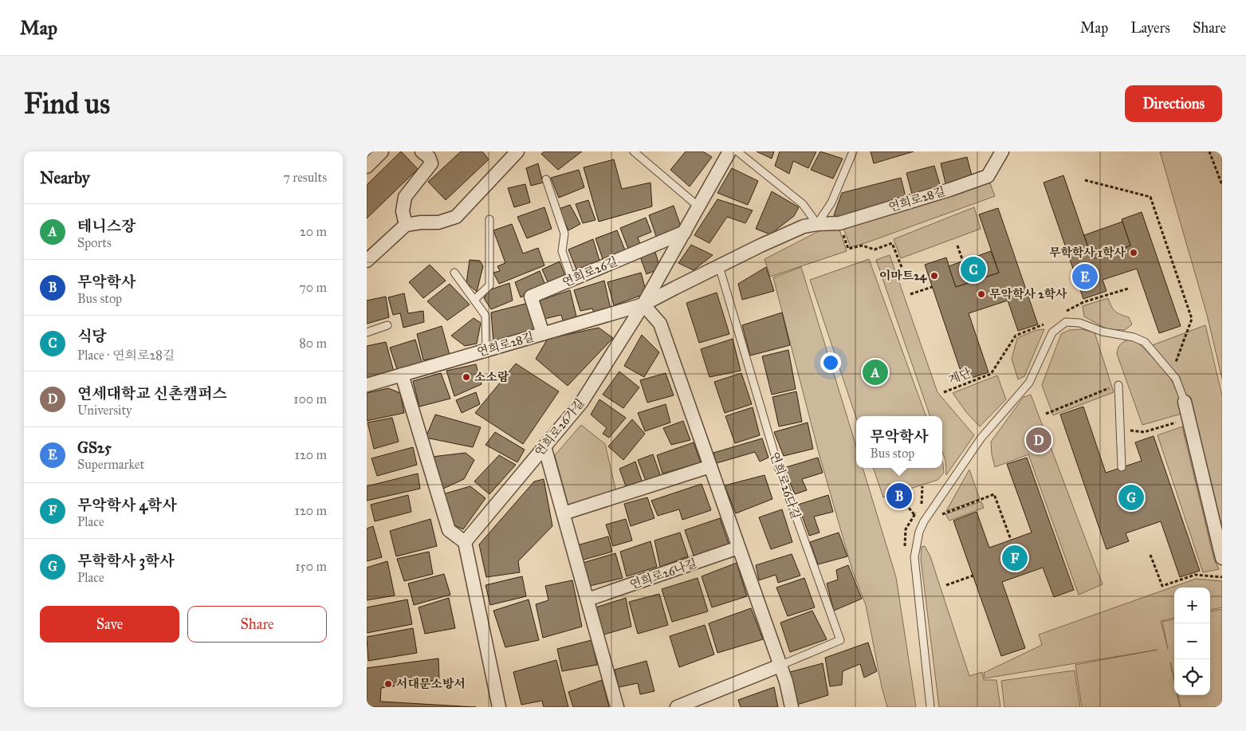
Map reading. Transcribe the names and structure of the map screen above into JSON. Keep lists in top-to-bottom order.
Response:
{
  "streets": {
    "street": [
      "연희로28길",
      "연희로26길",
      "연희로26가길",
      "연희로26나길"
    ],
    "lane": ["연희로26다길"],
    "path": ["계단"]
  },
  "crossings": [
    ["연희로28길", "연희로26길"],
    ["연희로28길", "연희로26가길"],
    ["연희로28길", "연희로26다길"]
  ],
  "places": [
    "무학학사 1학사",
    "이마트24",
    "무악학사 2학사",
    "소소람",
    "서대문소방서"
  ],
  "page": {
    "header": "Map",
    "nav": ["Map", "Layers", "Share"],
    "buttons": [
      "Directions",
      ["Save", "Share"]
    ],
    "title": "Find us",
    "heading": ["Nearby", "7 results"],
    "list": [
      {
        "mark": "A",
        "name": "테니스장",
        "note": "Sports",
        "value": "20 m"
      },
      {
        "mark": "B",
        "name": "무악학사",
        "note": "Bus stop",
        "value": "70 m"
      },
      {
        "mark": "C",
        "name": "식당",
        "note": "Place · 연희로28길",
        "value": "80 m"
      },
      {
        "mark": "D",
        "name": "연세대학교 신촌캠퍼스",
        "note": "University",
        "value": "100 m"
      },
      {
        "mark": "E",
        "name": "GS25",
        "note": "Supermarket",
        "value": "120 m"
      },
      {
        "mark": "F",
        "name": "무악학사 4학사",
        "note": "Place",
        "value": "120 m"
      },
      {
        "mark": "G",
        "name": "무학학사 3학사",
        "note": "Place",
        "value": "150 m"
      }
    ],
    "pins": [
      "C",
      "E",
      "A",
      "D",
      "B",
      "G",
      "F"
    ],
    "popup": ["무악학사", "Bus stop"],
    "map_buttons": ["+", "−"]
  }
}
